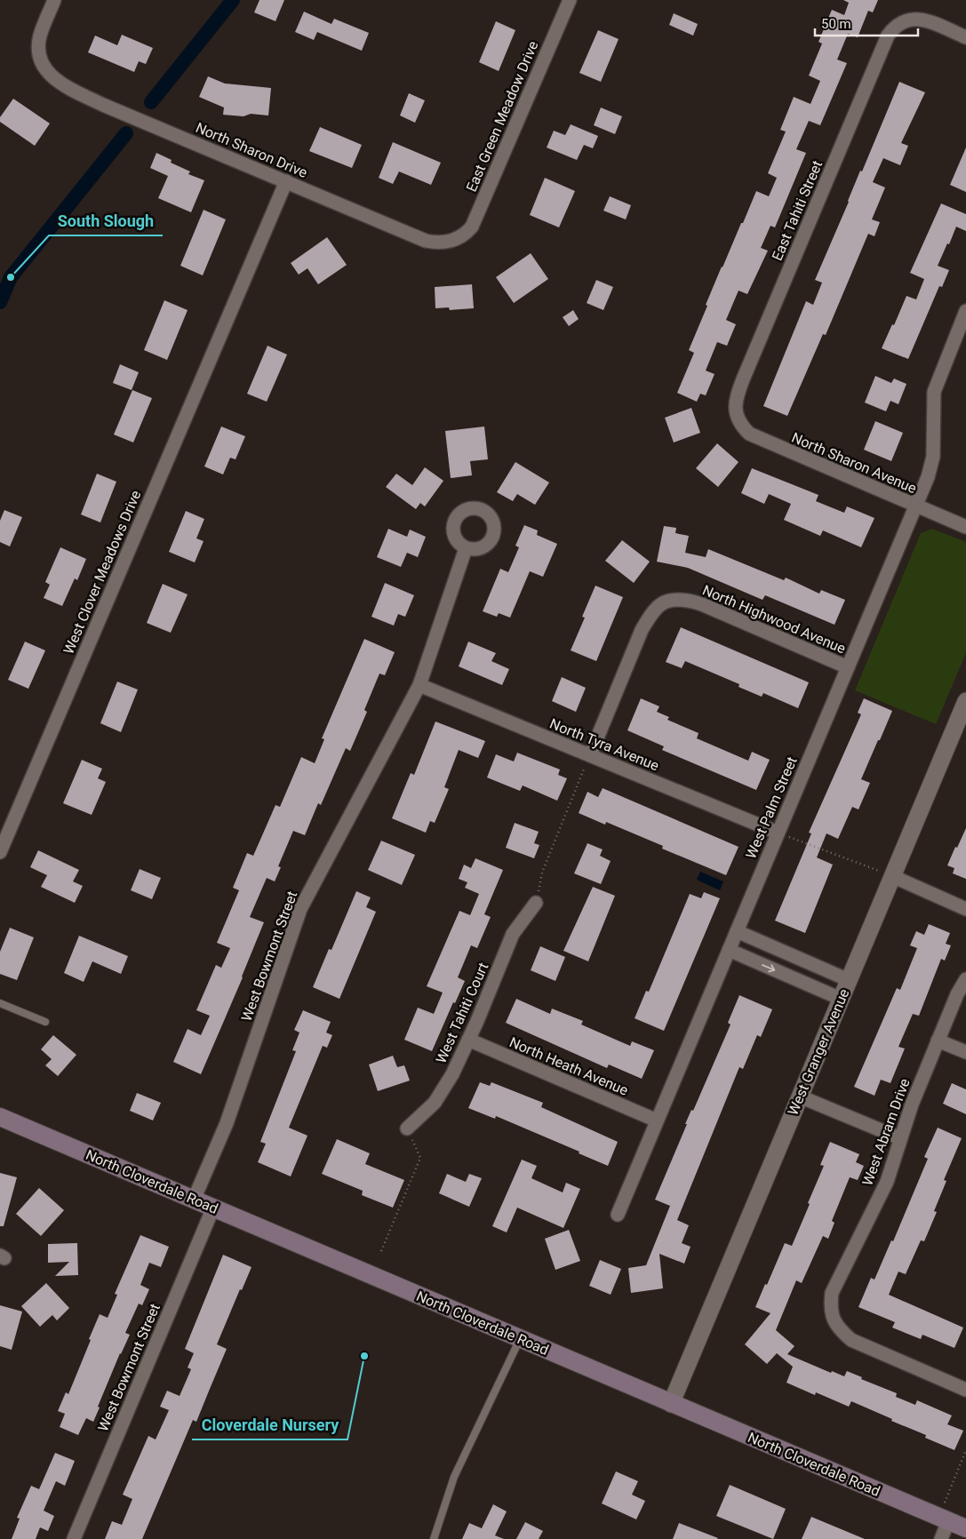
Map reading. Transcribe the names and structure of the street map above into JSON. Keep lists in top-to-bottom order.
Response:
{
  "streets": {
    "main road": ["North Cloverdale Road"],
    "street": [
      "East Green Meadow Drive",
      "North Sharon Drive",
      "East Tahiti Street",
      "North Sharon Avenue",
      "West Clover Meadows Drive",
      "North Highwood Avenue",
      "North Tyra Avenue",
      "West Palm Street",
      "West Bowmont Street",
      "West Tahiti Court",
      "West Granger Avenue",
      "North Heath Avenue",
      "West Abram Drive"
    ]
  },
  "crossings": [
    ["East Green Meadow Drive", "North Sharon Drive"],
    ["North Sharon Drive", "West Clover Meadows Drive"],
    ["East Tahiti Street", "North Sharon Avenue"],
    ["North Sharon Avenue", "West Palm Street"],
    ["North Highwood Avenue", "North Tyra Avenue"],
    ["North Highwood Avenue", "West Palm Street"],
    ["North Tyra Avenue", "West Palm Street"],
    ["North Tyra Avenue", "West Bowmont Street"],
    ["West Palm Street", "North Heath Avenue"],
    ["West Bowmont Street", "North Cloverdale Road"],
    ["West Tahiti Court", "North Heath Avenue"],
    ["West Granger Avenue", "North Cloverdale Road"]
  ],
  "places": ["South Slough", "Cloverdale Nursery"],
  "scale_bar": "50 m"
}
